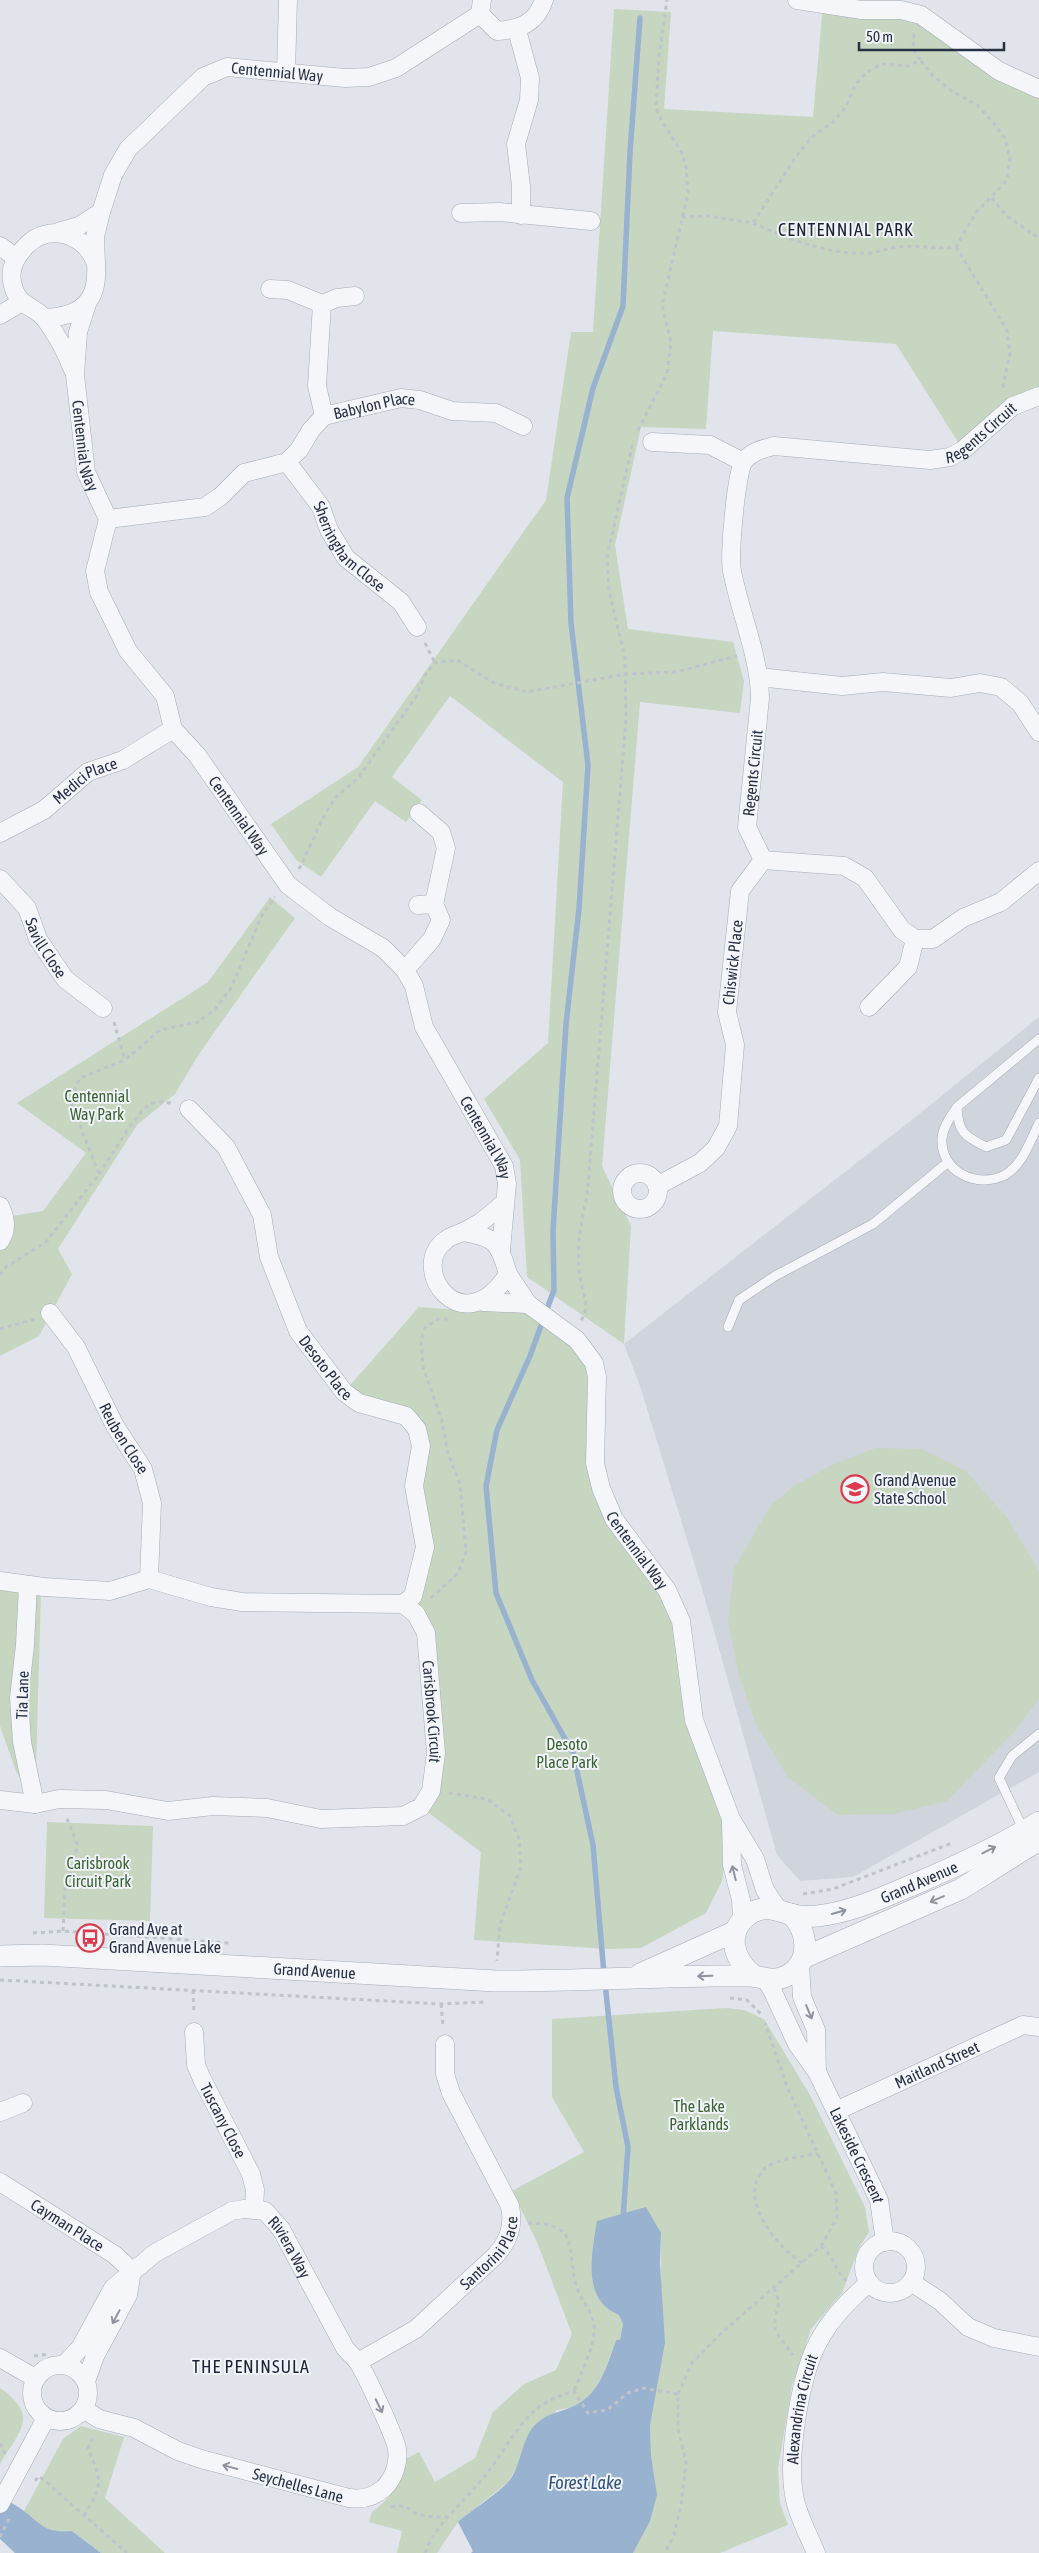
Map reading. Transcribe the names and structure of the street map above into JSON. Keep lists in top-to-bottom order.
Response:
{
  "streets": {
    "street": [
      "Centennial Way",
      "Babylon Place",
      "Regents Circuit",
      "Sherringham Close",
      "Medici Place",
      "Savill Close",
      "Chiswick Place",
      "Desoto Place",
      "Reuben Close",
      "Tia Lane",
      "Carisbrook Circuit",
      "Grand Avenue",
      "Maitland Street",
      "Tuscany Close",
      "Lakeside Crescent",
      "Cayman Place",
      "Riviera Way",
      "Santorini Place",
      "Alexandrina Circuit",
      "Seychelles Lane"
    ]
  },
  "crossings": [
    ["Centennial Way", "Medici Place"],
    ["Centennial Way", "Grand Avenue"],
    ["Centennial Way", "Lakeside Crescent"],
    ["Babylon Place", "Sherringham Close"],
    ["Regents Circuit", "Chiswick Place"],
    ["Desoto Place", "Carisbrook Circuit"],
    ["Grand Avenue", "Lakeside Crescent"],
    ["Maitland Street", "Lakeside Crescent"],
    ["Tuscany Close", "Riviera Way"],
    ["Lakeside Crescent", "Alexandrina Circuit"],
    ["Cayman Place", "Riviera Way"],
    ["Riviera Way", "Santorini Place"],
    ["Riviera Way", "Seychelles Lane"],
    ["Santorini Place", "Seychelles Lane"]
  ],
  "districts": ["CENTENNIAL PARK", "THE PENINSULA"],
  "water": ["Forest Lake"],
  "parks": [
    "Centennial Way Park",
    "Desoto Place Park",
    "Carisbrook Circuit Park",
    "The Lake Parklands"
  ],
  "places": {
    "school or university": ["Grand Avenue State School"],
    "bus stop": ["Grand Ave at Grand Avenue Lake"]
  },
  "scale_bar": "50 m"
}
